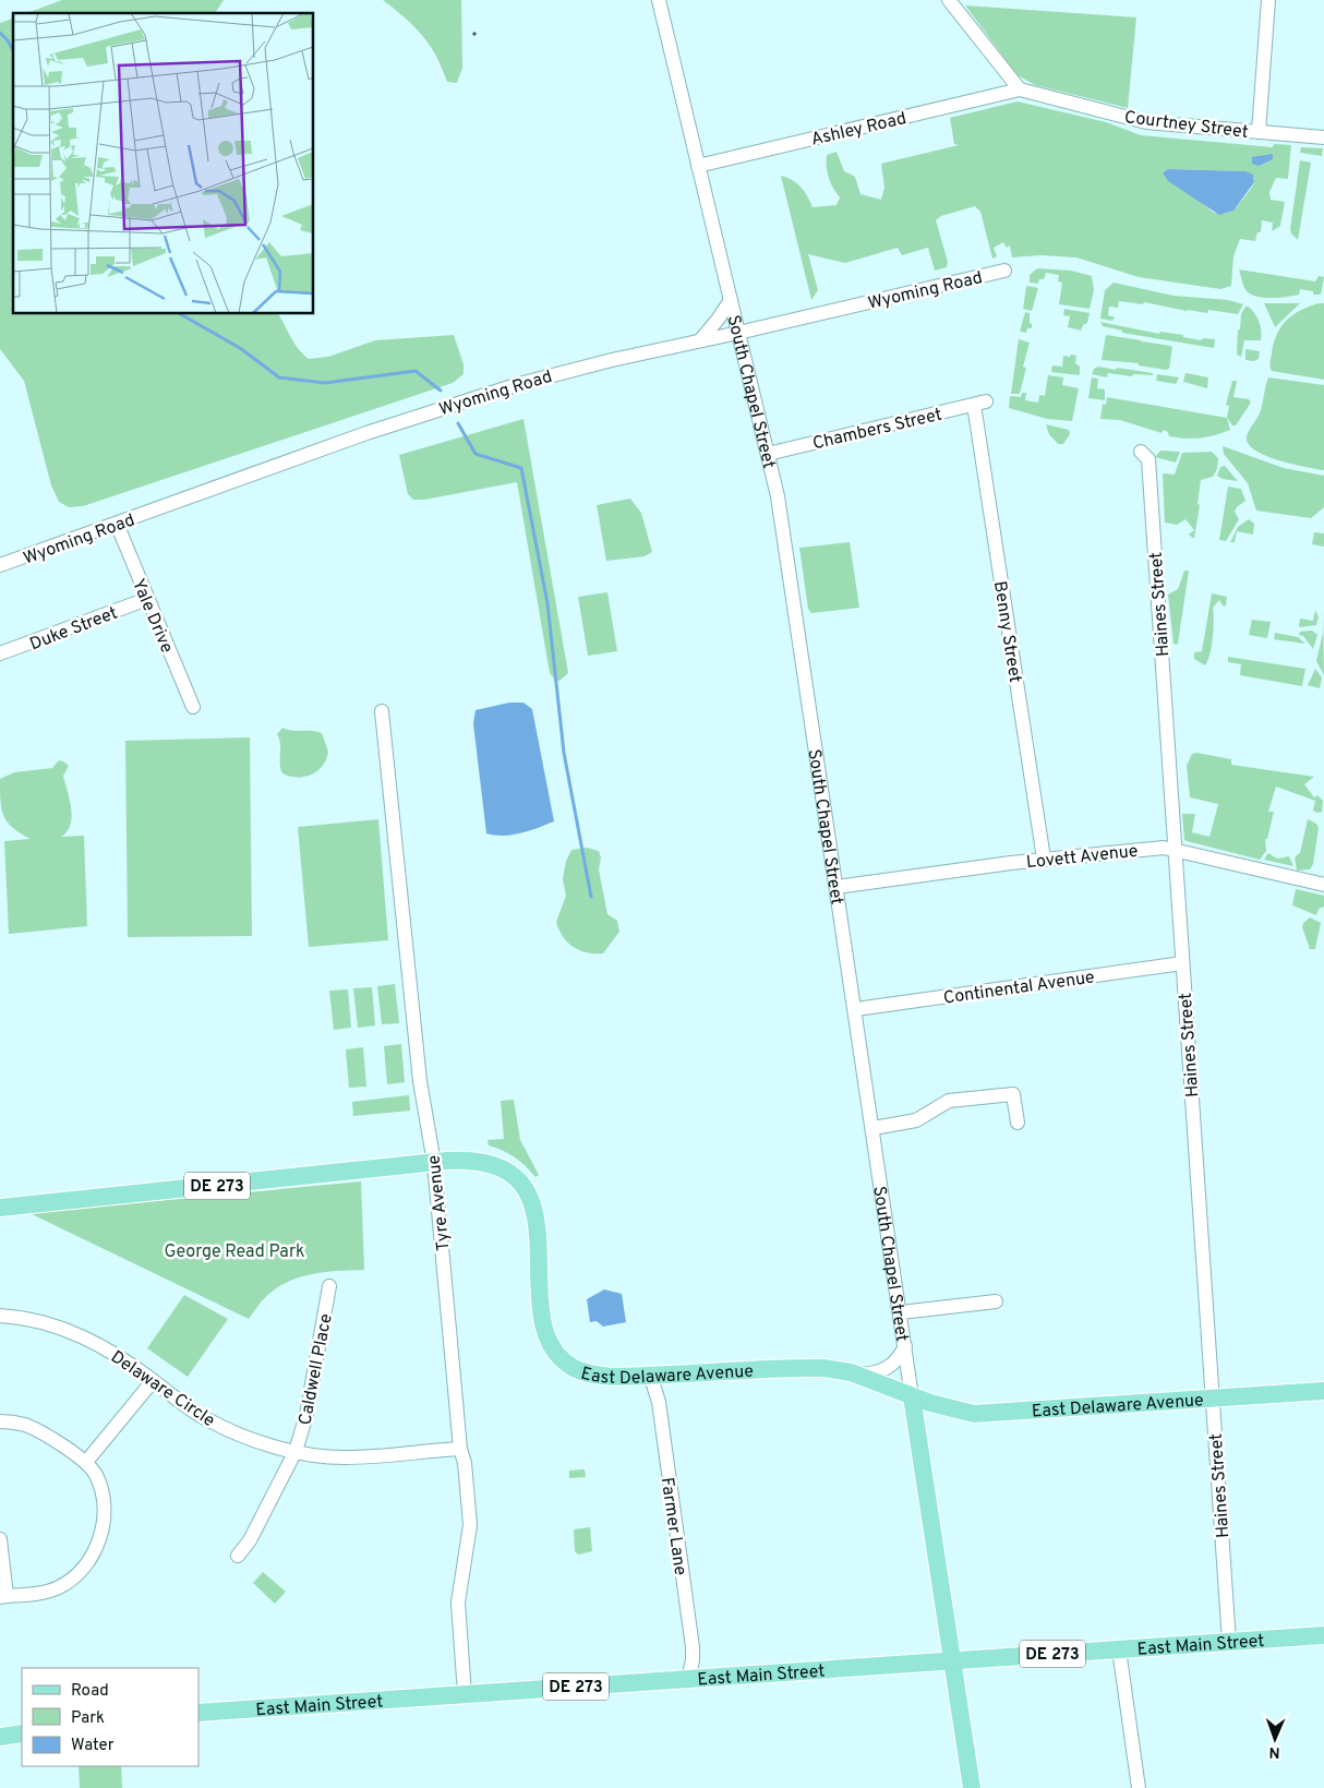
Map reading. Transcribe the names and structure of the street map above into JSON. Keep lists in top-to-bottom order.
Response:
{
  "streets": {
    "main road": [
      "South Chapel Street",
      "DE 273",
      "East Delaware Avenue",
      "East Main Street"
    ],
    "street": [
      "Courtney Street",
      "Ashley Road",
      "Wyoming Road",
      "Chambers Street",
      "Haines Street",
      "Yale Drive",
      "Duke Street",
      "Benny Street",
      "Lovett Avenue",
      "Continental Avenue",
      "Tyre Avenue",
      "Caldwell Place",
      "Delaware Circle",
      "Farmer Lane"
    ]
  },
  "crossings": [
    ["Courtney Street", "Ashley Road"],
    ["Ashley Road", "South Chapel Street"],
    ["Wyoming Road", "South Chapel Street"],
    ["Wyoming Road", "Yale Drive"],
    ["South Chapel Street", "Chambers Street"],
    ["South Chapel Street", "Lovett Avenue"],
    ["South Chapel Street", "Continental Avenue"],
    ["South Chapel Street", "East Delaware Avenue"],
    ["South Chapel Street", "East Main Street"],
    ["Chambers Street", "Benny Street"],
    ["Haines Street", "Lovett Avenue"],
    ["Haines Street", "Continental Avenue"],
    ["Haines Street", "East Delaware Avenue"],
    ["Haines Street", "East Main Street"],
    ["Yale Drive", "Duke Street"],
    ["Benny Street", "Lovett Avenue"],
    ["Tyre Avenue", "East Delaware Avenue"],
    ["Tyre Avenue", "Delaware Circle"],
    ["Tyre Avenue", "East Main Street"],
    ["Caldwell Place", "Delaware Circle"],
    ["East Delaware Avenue", "Farmer Lane"],
    ["Farmer Lane", "East Main Street"]
  ],
  "parks": ["George Read Park"],
  "legend": ["Road", "Park", "Water"],
  "north": "bottom"
}
